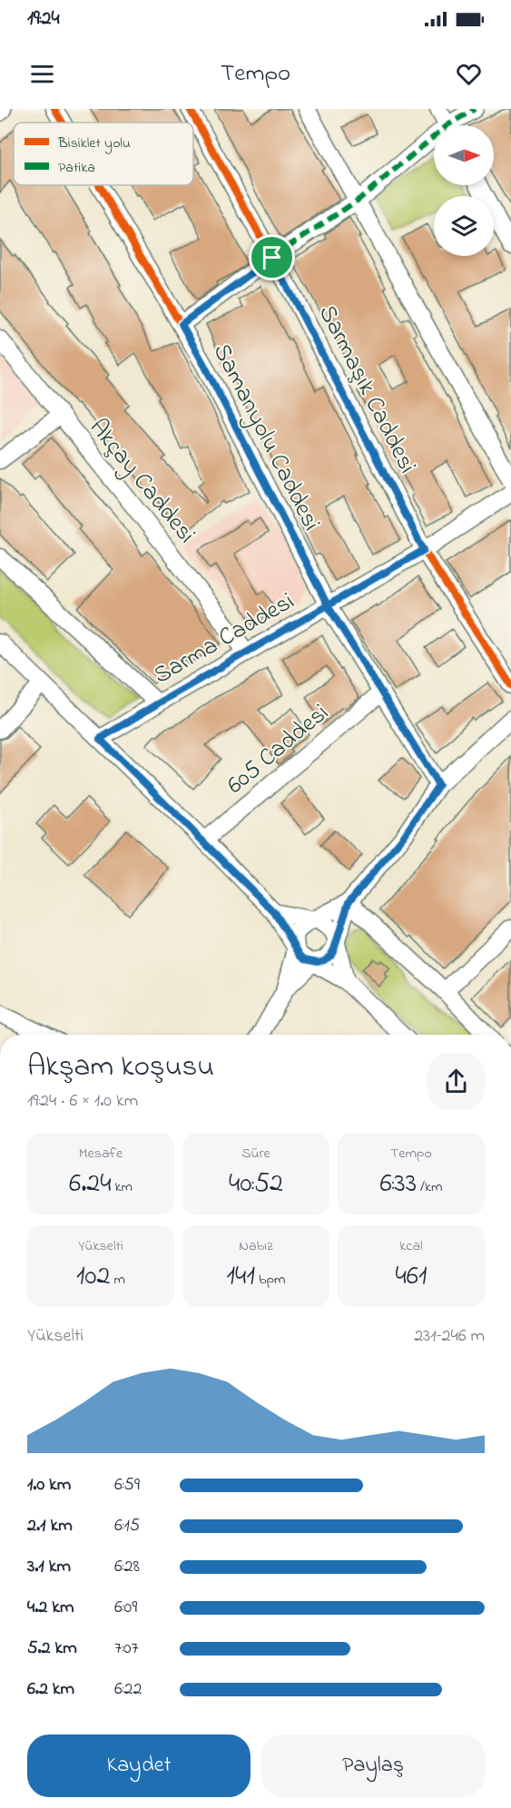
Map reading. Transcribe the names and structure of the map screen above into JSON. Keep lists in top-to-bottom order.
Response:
{
  "streets": {
    "street": [
      "Sarmaşık Caddesi",
      "Samanyolu Caddesi",
      "Akçay Caddesi",
      "Sarma Caddesi",
      "605 Caddesi"
    ]
  },
  "crossings": [
    ["Sarmaşık Caddesi", "Sarma Caddesi"],
    ["Samanyolu Caddesi", "Sarma Caddesi"],
    ["Samanyolu Caddesi", "605 Caddesi"],
    ["Akçay Caddesi", "Sarma Caddesi"]
  ],
  "legend": ["Bisiklet yolu", "Patika"],
  "north": "right",
  "page": {
    "status": "19:24",
    "header": "Tempo",
    "heading": ["Akşam koşusu", "19:24 · 6 × 1.0 km"],
    "stats": [
      ["Mesafe", "6.24 km"],
      ["Süre", "40:52"],
      ["Tempo", "6:33 /km"],
      ["Yükselti", "102 m"],
      ["Nabız", "141 bpm"],
      ["kcal", "461"]
    ],
    "chart": ["Yükselti", "231–246 m"],
    "list": [
      {
        "name": "1.0 km",
        "note": "6:59"
      },
      {
        "name": "2.1 km",
        "note": "6:15"
      },
      {
        "name": "3.1 km",
        "note": "6:28"
      },
      {
        "name": "4.2 km",
        "note": "6:09"
      },
      {
        "name": "5.2 km",
        "note": "7:07"
      },
      {
        "name": "6.2 km",
        "note": "6:22"
      }
    ],
    "buttons": ["Kaydet", "Paylaş"]
  }
}
